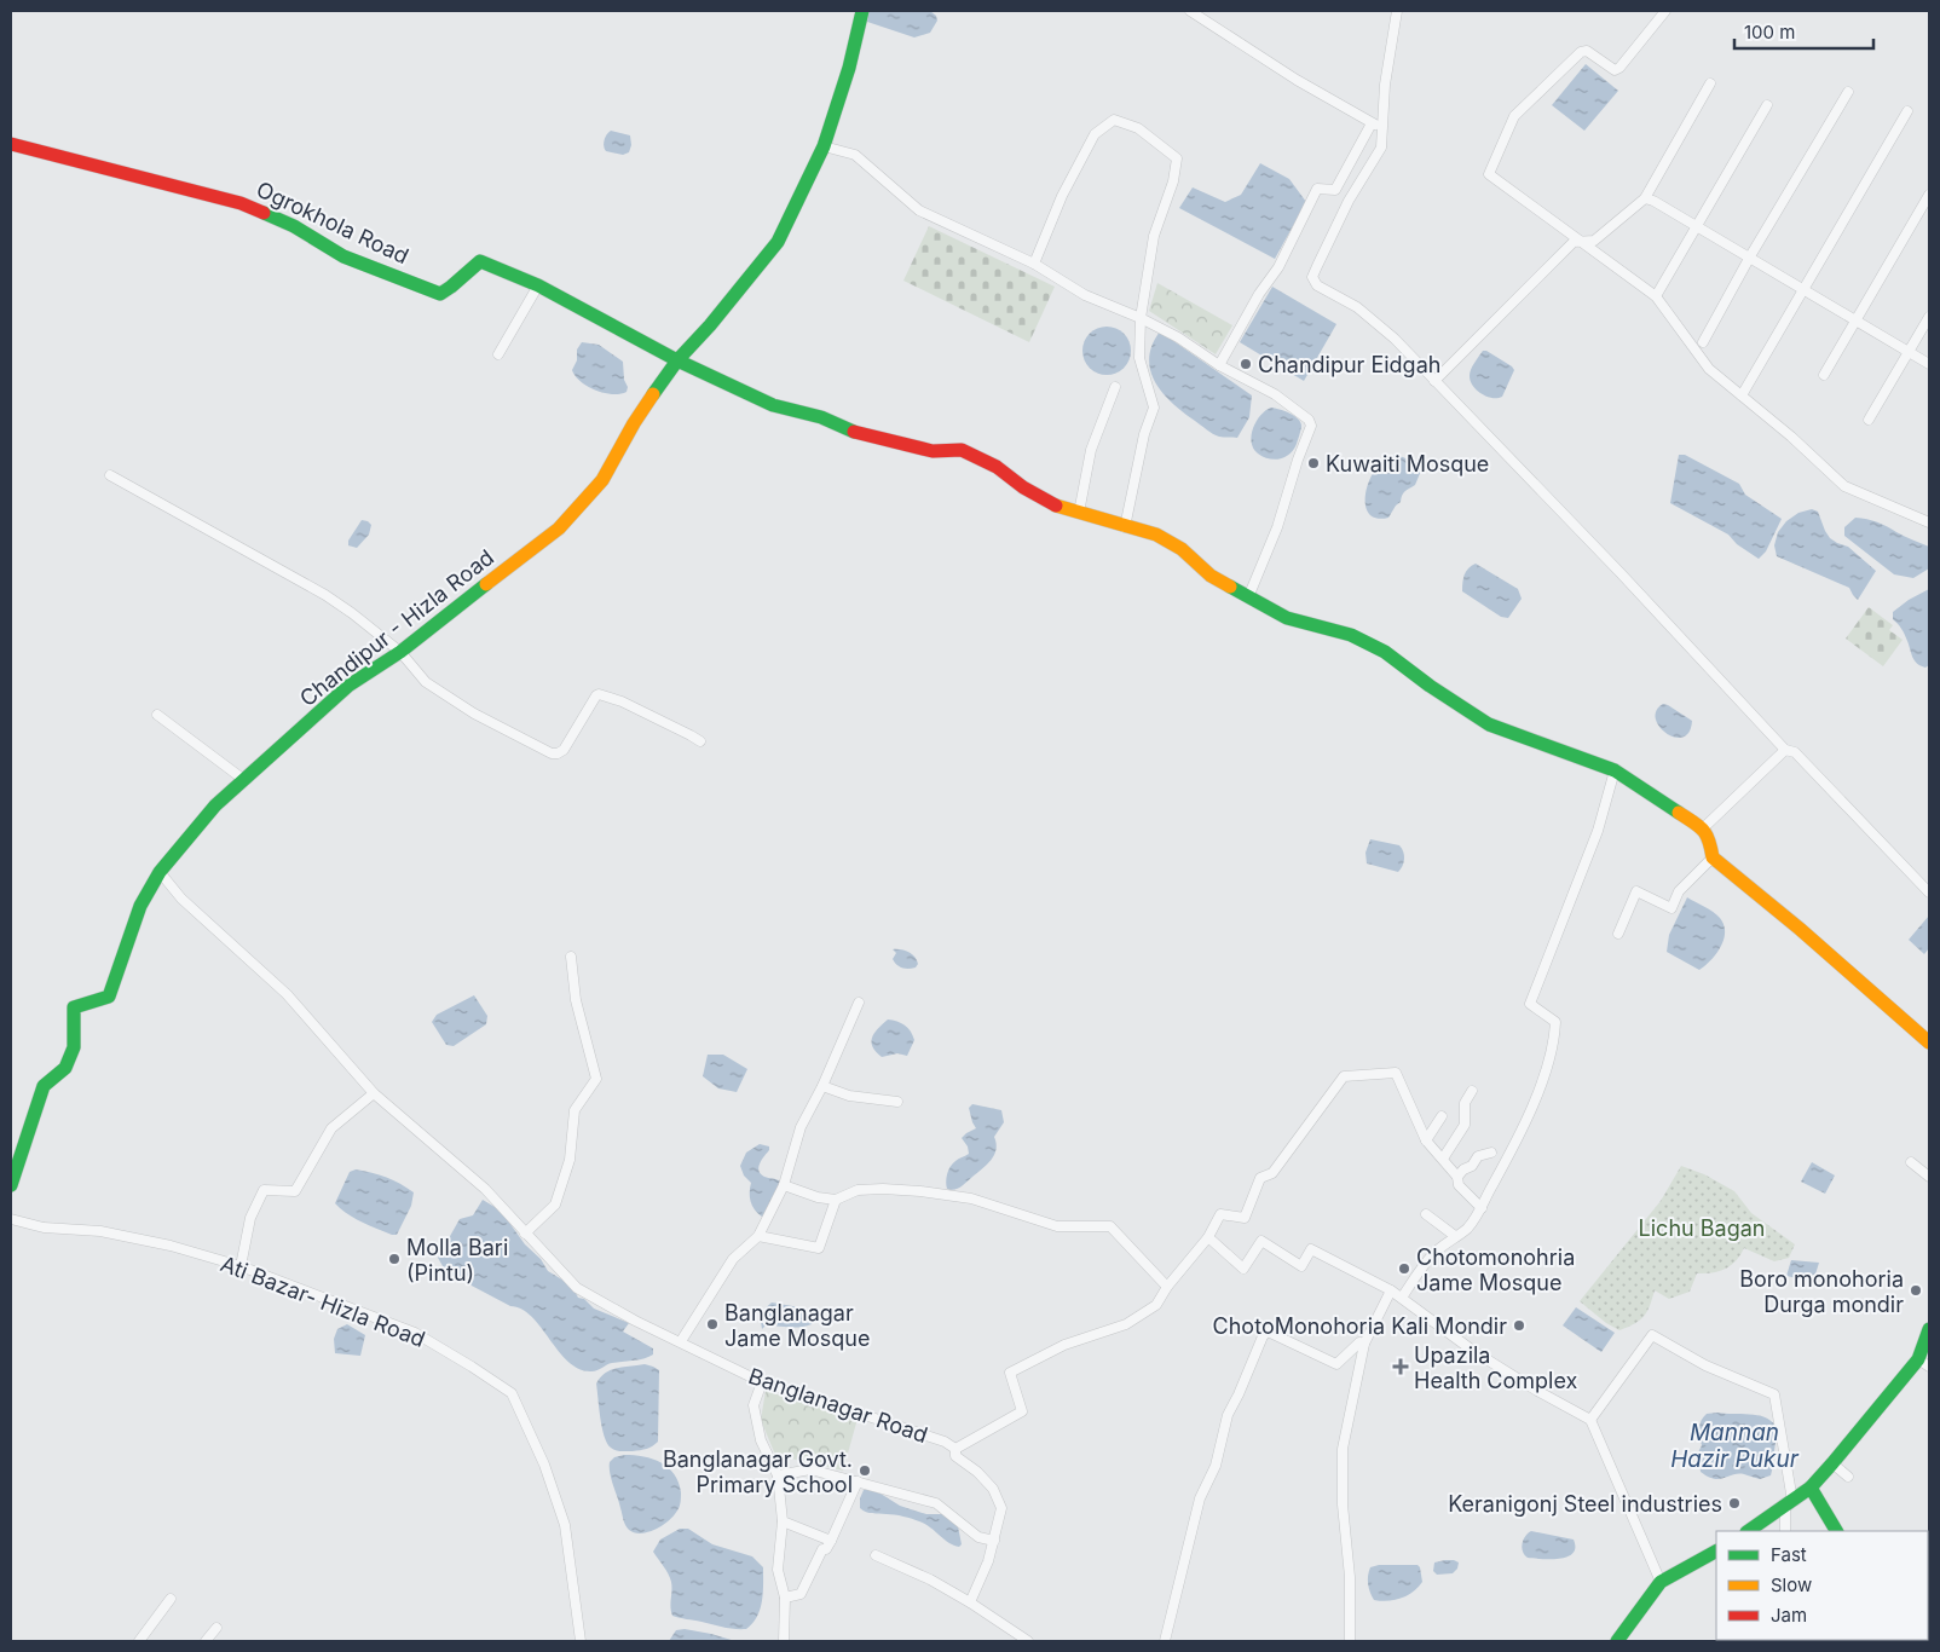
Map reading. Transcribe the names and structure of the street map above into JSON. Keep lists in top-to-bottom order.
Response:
{
  "streets": {
    "street": [
      "Ogrokhola Road",
      "Chandipur - Hizla Road",
      "Ati Bazar- Hizla Road",
      "Banglanagar Road"
    ]
  },
  "crossings": [
    ["Ogrokhola Road", "Chandipur - Hizla Road"]
  ],
  "water": ["Mannan Hazir Pukur"],
  "parks": ["Lichu Bagan"],
  "places": {
    "other": [
      "Chandipur Eidgah",
      "Kuwaiti Mosque",
      "Molla Bari (Pintu)",
      "Chotomonohria Jame Mosque",
      "Boro monohoria Durga mondir",
      "Banglanagar Jame Mosque",
      "ChotoMonohoria Kali Mondir",
      "Banglanagar Govt. Primary School",
      "Keranigonj Steel industries"
    ],
    "health": ["Upazila Health Complex"]
  },
  "legend": ["Fast", "Slow", "Jam"],
  "scale_bar": "100 m"
}
